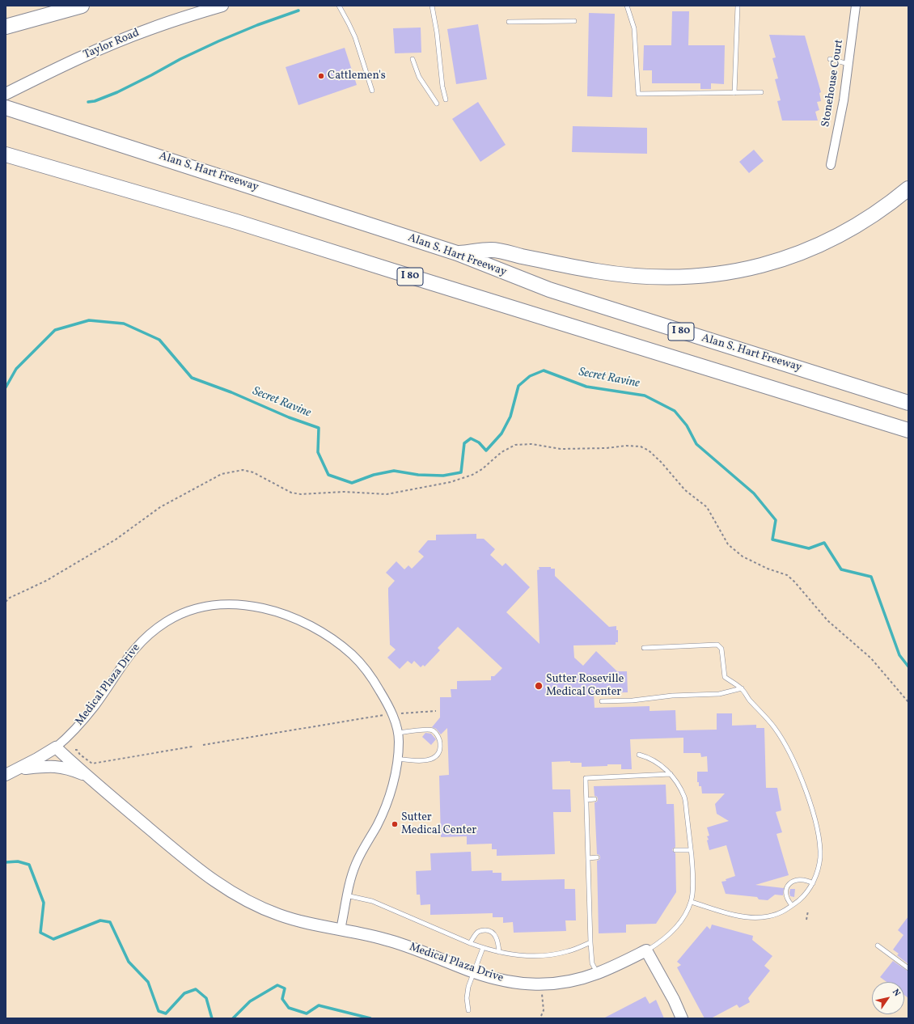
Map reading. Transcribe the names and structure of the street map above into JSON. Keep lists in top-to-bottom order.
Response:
{
  "streets": {
    "highway": ["Alan S. Hart Freeway", "I 80"],
    "street": ["Taylor Road", "Stonehouse Court", "Medical Plaza Drive"]
  },
  "water": ["Secret Ravine"],
  "places": ["Cattlemen's", "Sutter Roseville Medical Center", "Sutter Medical Center"],
  "north": "top right"
}
